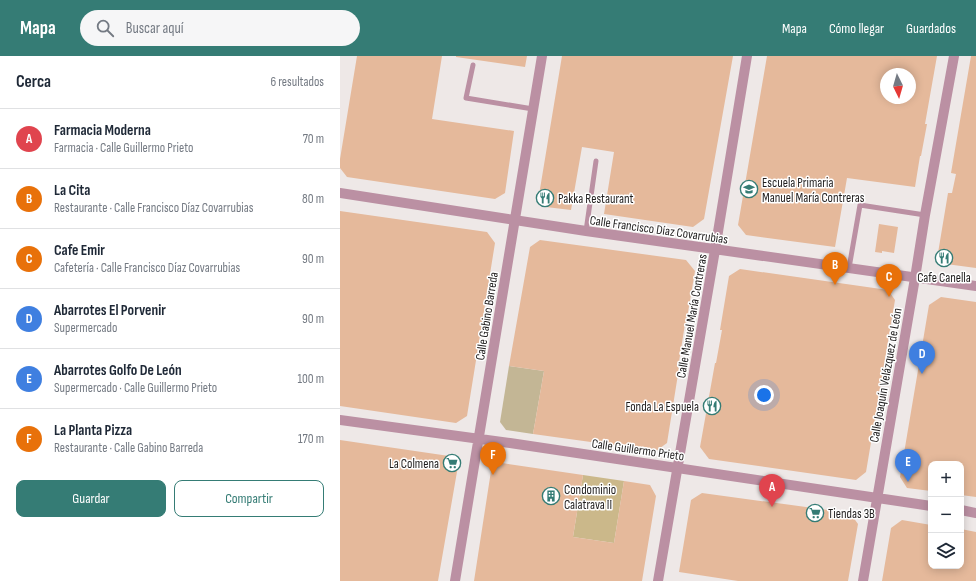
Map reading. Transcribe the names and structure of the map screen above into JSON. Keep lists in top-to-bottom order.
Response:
{
  "streets": {
    "street": [
      "Calle Francisco Díaz Covarrubias",
      "Calle Gabino Barreda",
      "Calle Manuel María Contreras",
      "Calle Joaquín Velázquez de León",
      "Calle Guillermo Prieto"
    ]
  },
  "crossings": [
    ["Calle Francisco Díaz Covarrubias", "Calle Gabino Barreda"],
    ["Calle Francisco Díaz Covarrubias", "Calle Manuel María Contreras"],
    ["Calle Francisco Díaz Covarrubias", "Calle Joaquín Velázquez de León"],
    ["Calle Gabino Barreda", "Calle Guillermo Prieto"],
    ["Calle Manuel María Contreras", "Calle Guillermo Prieto"],
    ["Calle Joaquín Velázquez de León", "Calle Guillermo Prieto"]
  ],
  "places": {
    "school or university": ["Escuela Primaria Manuel María Contreras"],
    "restaurant": ["Pakka Restaurant", "Cafe Canella", "Fonda La Espuela"],
    "supermarket": ["La Colmena", "Tiendas 3B"],
    "building": ["Condominio Calatrava II"]
  },
  "north": "bottom",
  "page": {
    "header": "Mapa",
    "search": "Buscar aquí",
    "nav": ["Mapa", "Cómo llegar", "Guardados"],
    "heading": ["Cerca", "6 resultados"],
    "list": [
      {
        "mark": "A",
        "name": "Farmacia Moderna",
        "note": "Farmacia · Calle Guillermo Prieto",
        "value": "70 m"
      },
      {
        "mark": "B",
        "name": "La Cita",
        "note": "Restaurante · Calle Francisco Díaz Covarrubias",
        "value": "80 m"
      },
      {
        "mark": "C",
        "name": "Cafe Emir",
        "note": "Cafetería · Calle Francisco Díaz Covarrubias",
        "value": "90 m"
      },
      {
        "mark": "D",
        "name": "Abarrotes El Porvenir",
        "note": "Supermercado",
        "value": "90 m"
      },
      {
        "mark": "E",
        "name": "Abarrotes Golfo De León",
        "note": "Supermercado · Calle Guillermo Prieto",
        "value": "100 m"
      },
      {
        "mark": "F",
        "name": "La Planta Pizza",
        "note": "Restaurante · Calle Gabino Barreda",
        "value": "170 m"
      }
    ],
    "pins": [
      "B",
      "C",
      "D",
      "F",
      "E",
      "A"
    ],
    "map_buttons": ["+", "−"],
    "buttons": ["Guardar", "Compartir"]
  }
}
